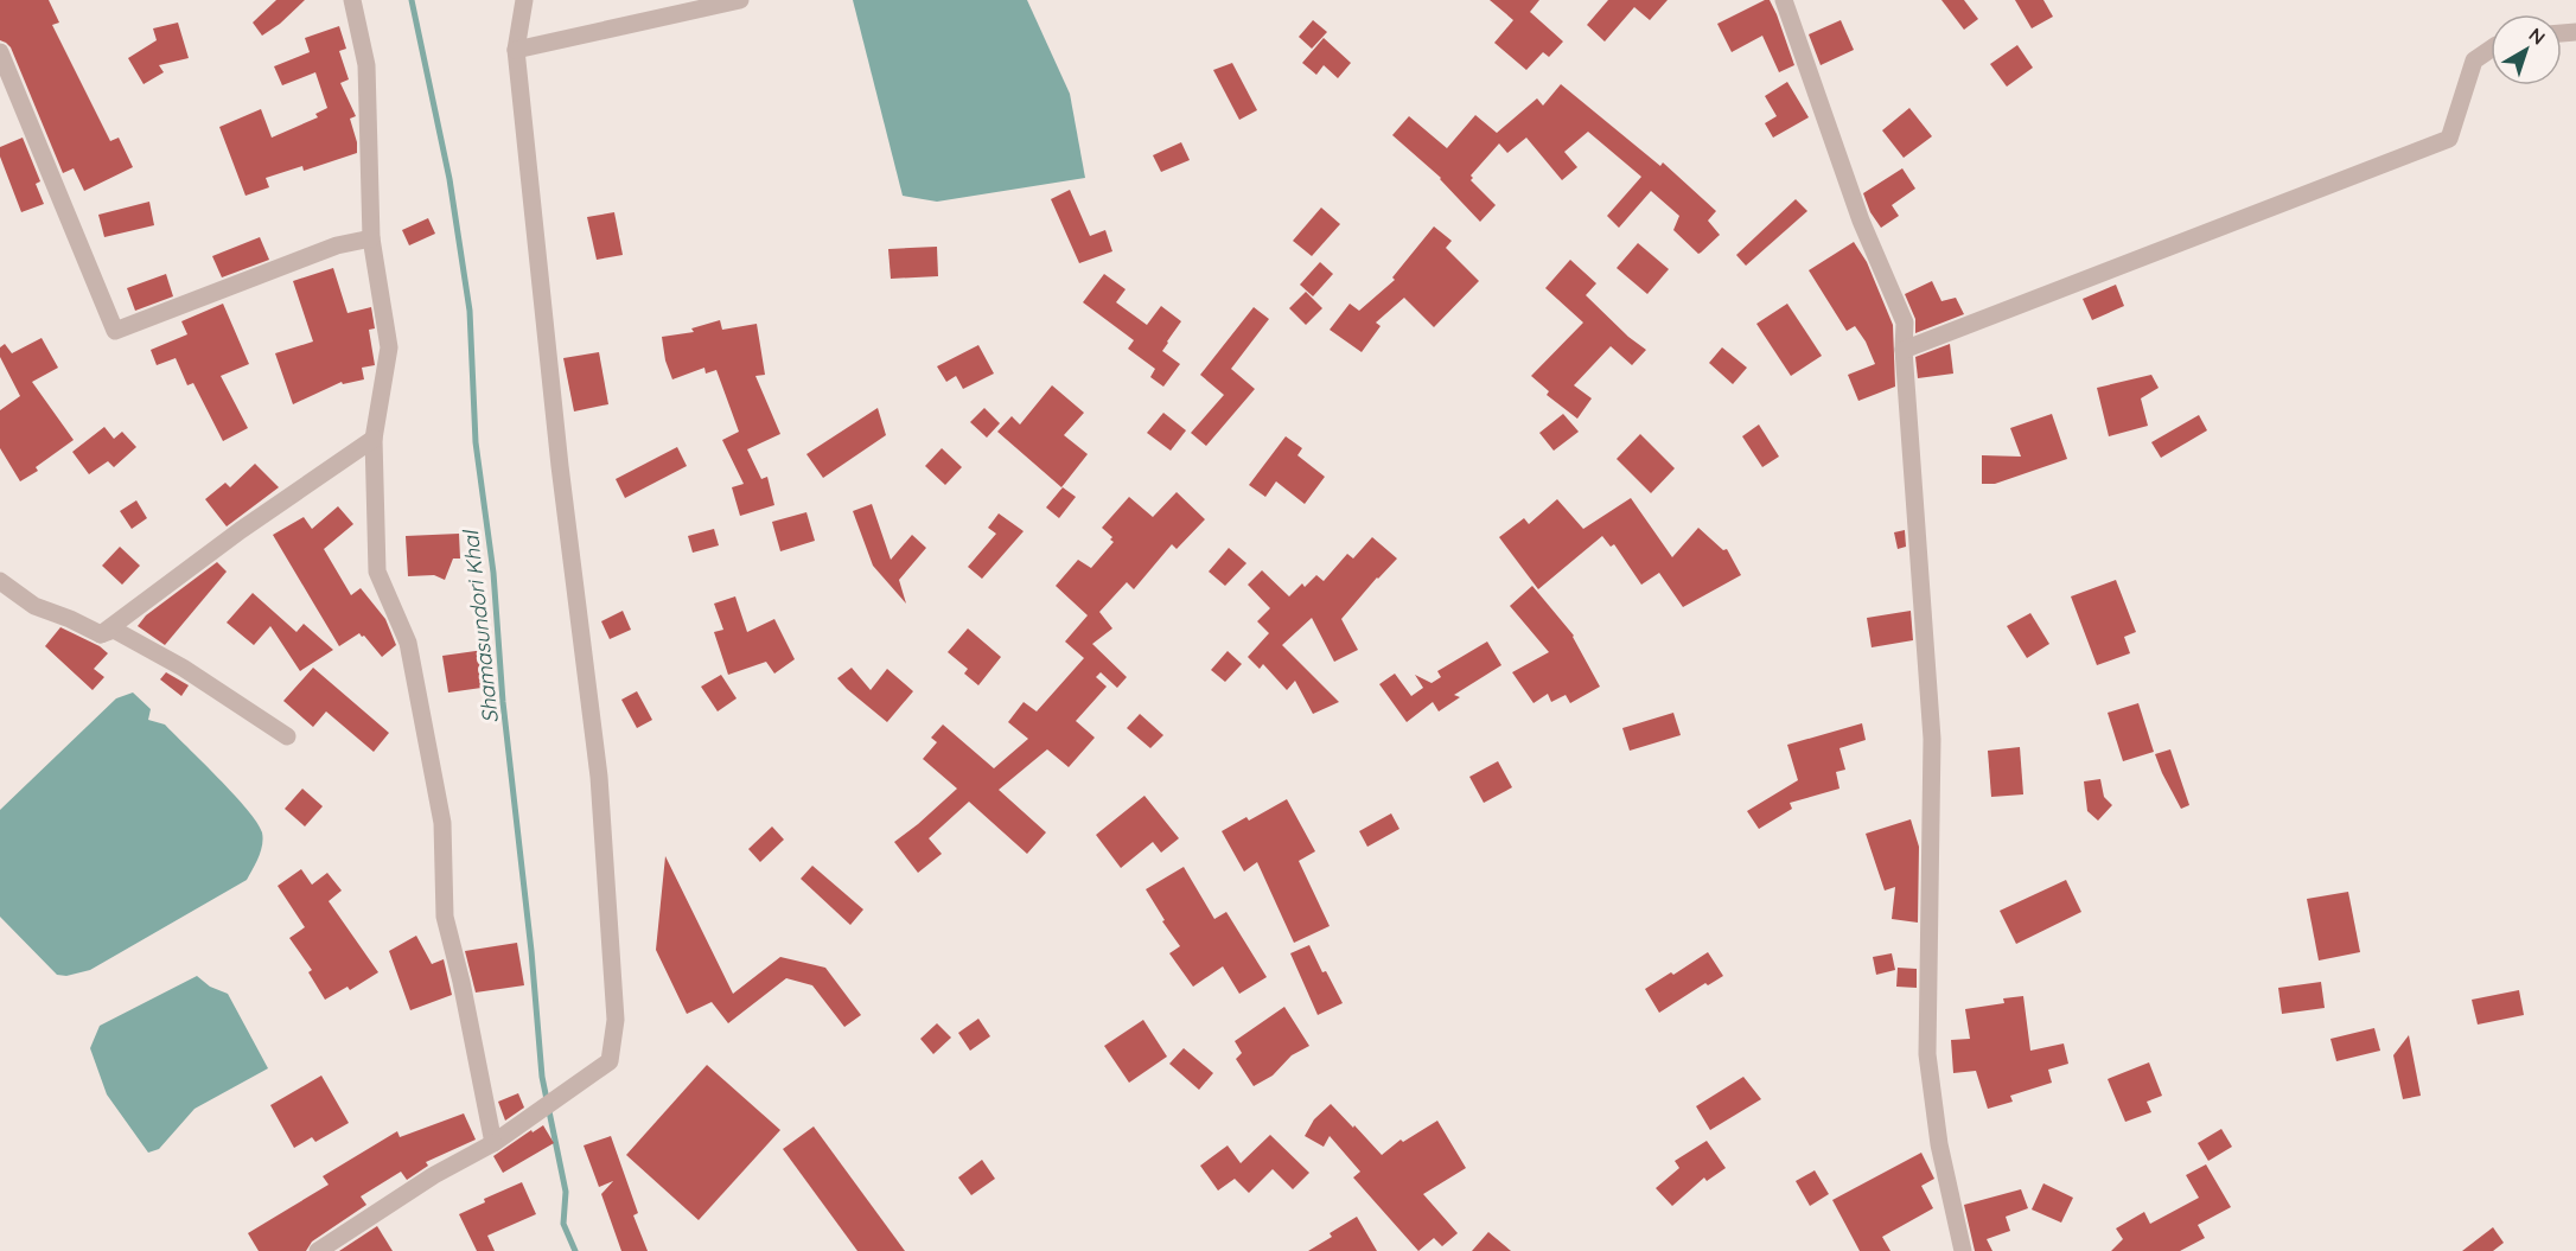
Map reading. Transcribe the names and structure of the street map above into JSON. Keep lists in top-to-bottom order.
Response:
{
  "water": ["Shamasundori Khal"],
  "north": "top right"
}
